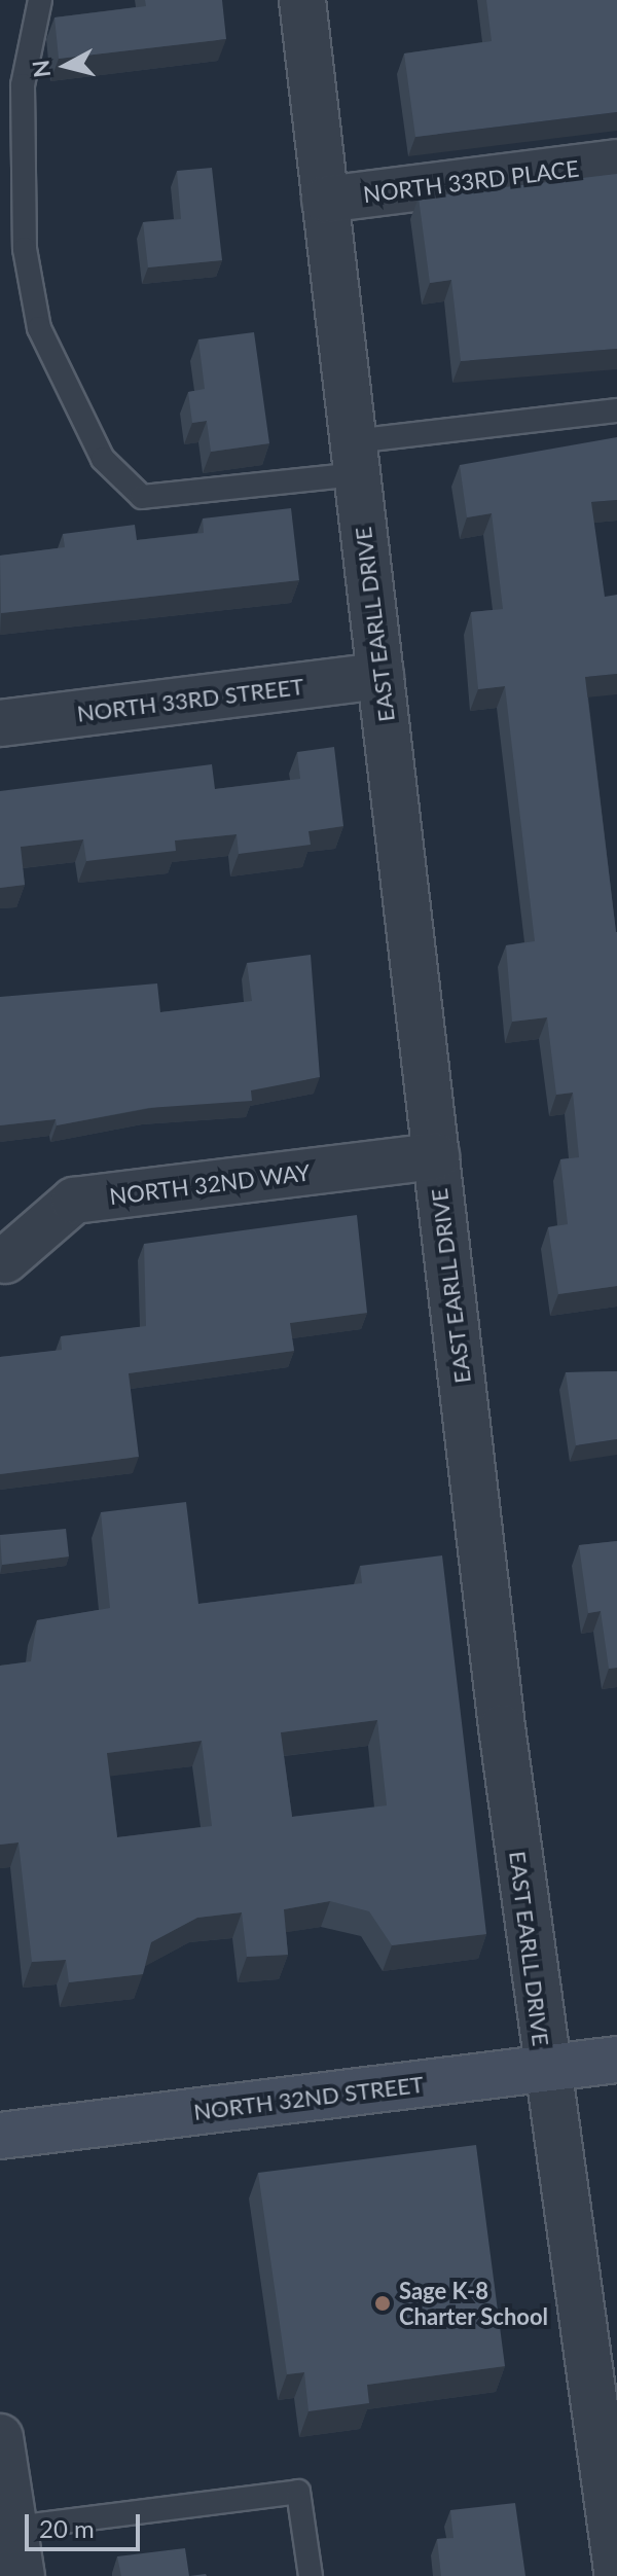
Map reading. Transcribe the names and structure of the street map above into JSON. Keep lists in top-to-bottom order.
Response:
{
  "streets": {
    "main road": ["NORTH 32ND STREET"],
    "street": [
      "NORTH 33RD PLACE",
      "EAST EARLL DRIVE",
      "NORTH 33RD STREET",
      "NORTH 32ND WAY"
    ]
  },
  "crossings": [
    ["NORTH 33RD PLACE", "EAST EARLL DRIVE"],
    ["EAST EARLL DRIVE", "NORTH 33RD STREET"],
    ["EAST EARLL DRIVE", "NORTH 32ND WAY"],
    ["EAST EARLL DRIVE", "NORTH 32ND STREET"]
  ],
  "places": ["Sage K-8 Charter School"],
  "scale_bar": "20 m",
  "north": "left"
}
